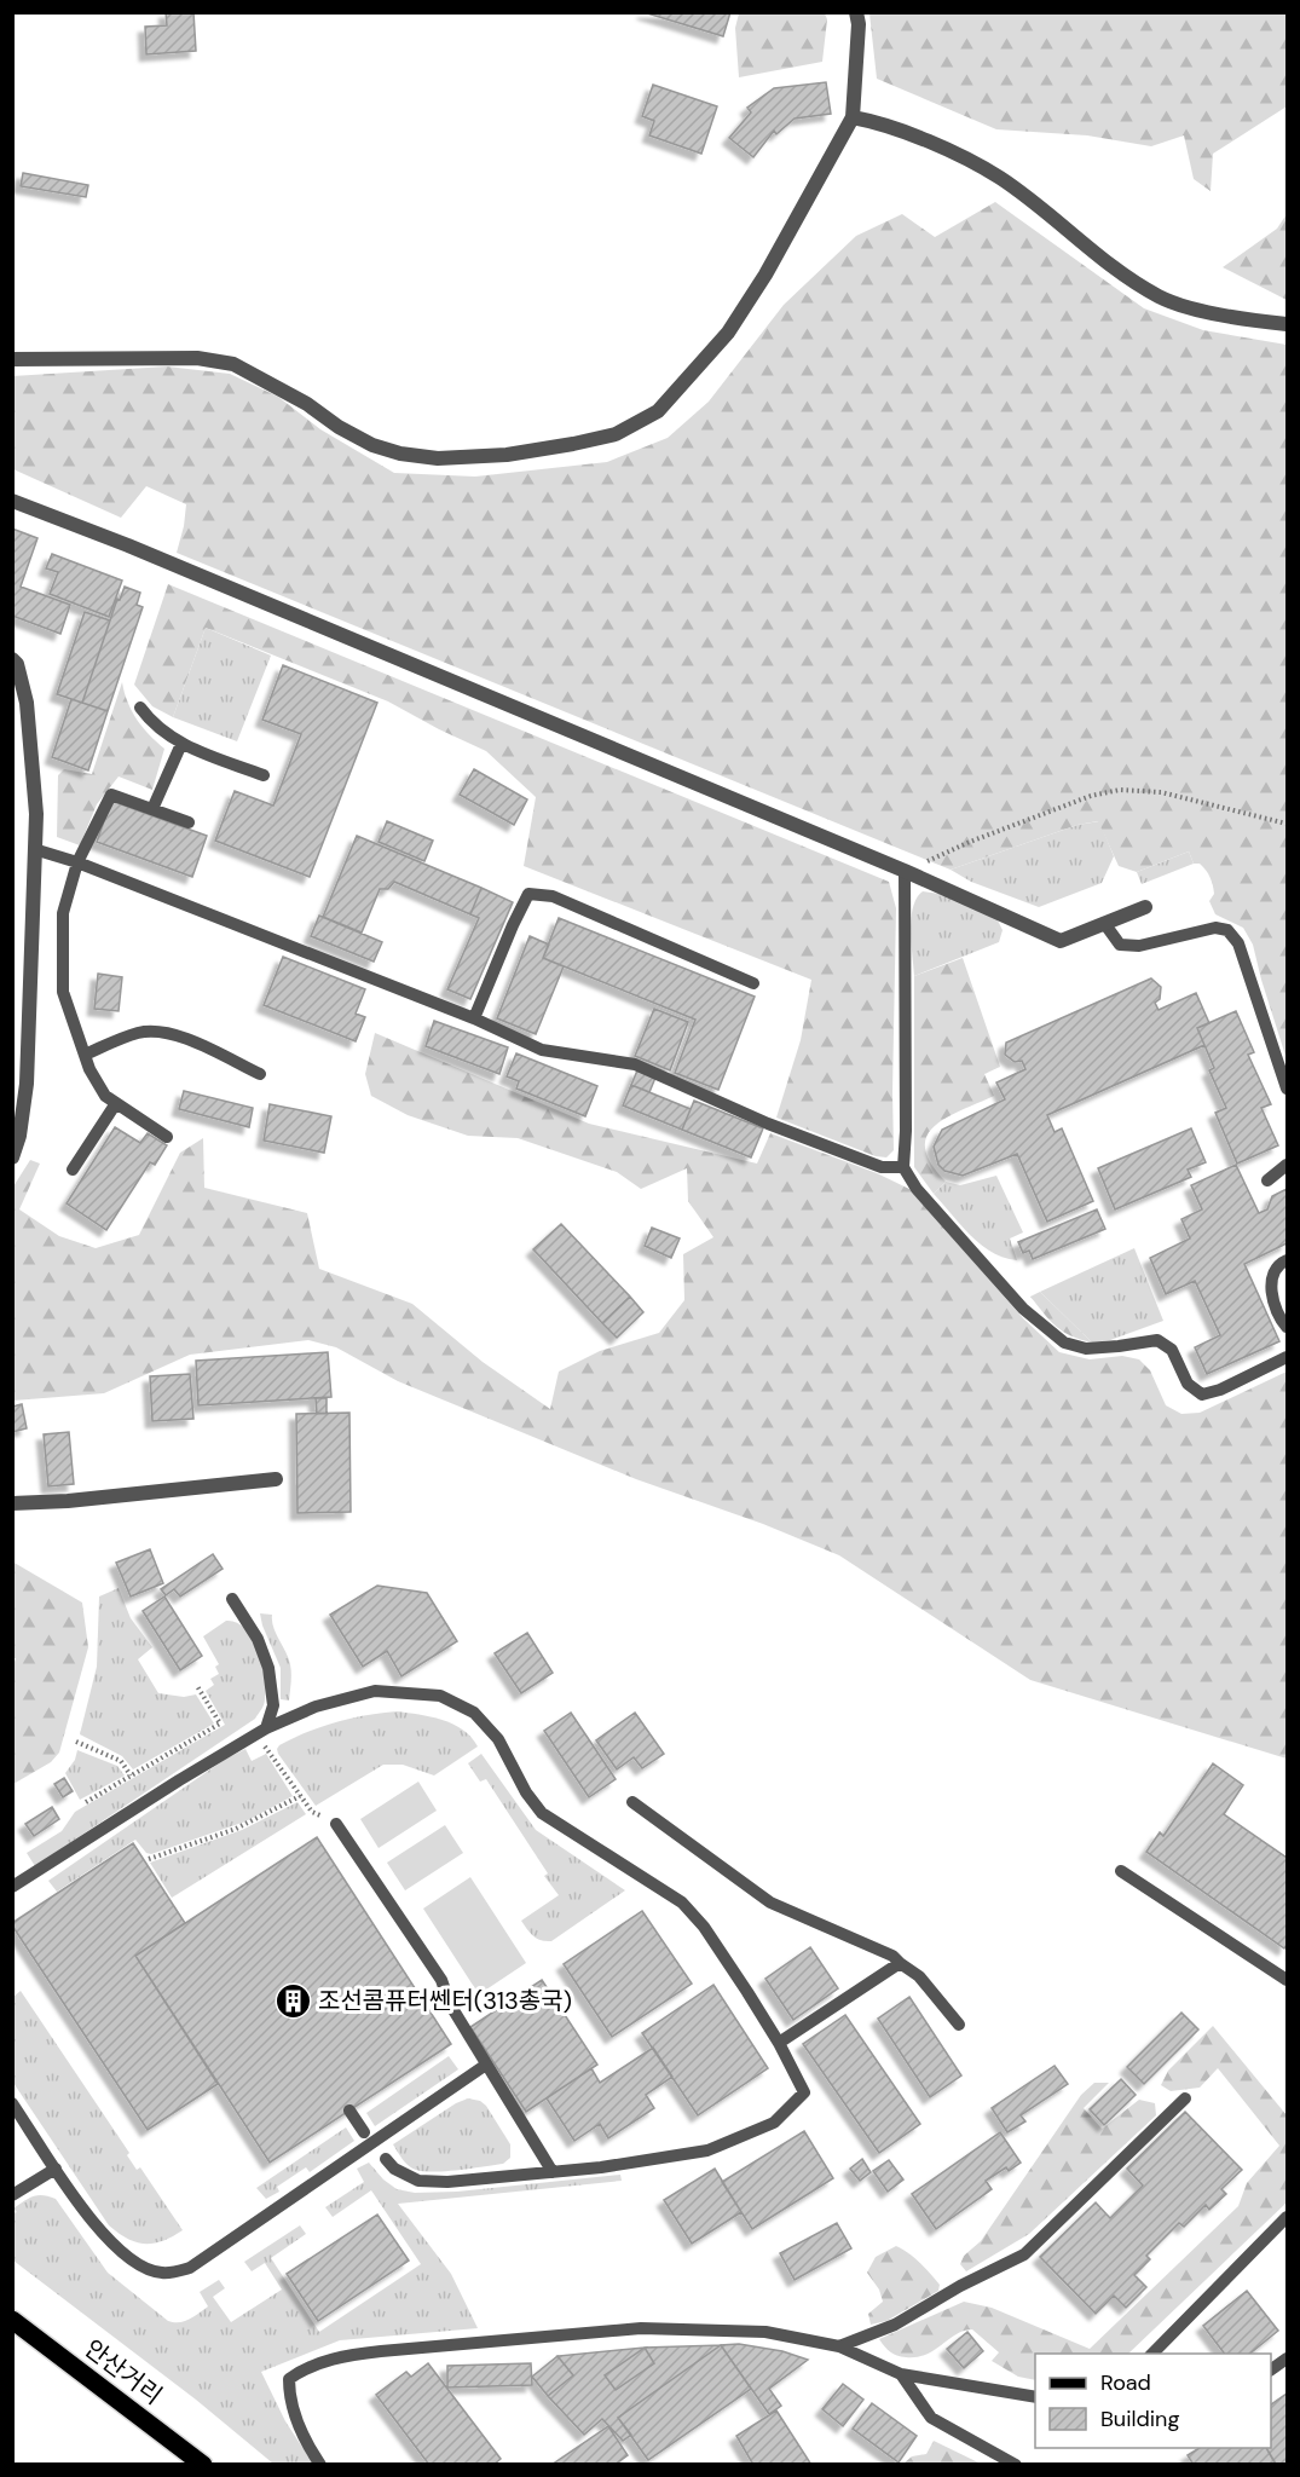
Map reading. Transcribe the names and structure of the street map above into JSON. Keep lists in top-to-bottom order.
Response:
{
  "streets": {
    "main road": ["안산거리"]
  },
  "places": {
    "building": ["조선콤퓨터쎈터(313총국)"]
  },
  "legend": ["Road", "Building"]
}
